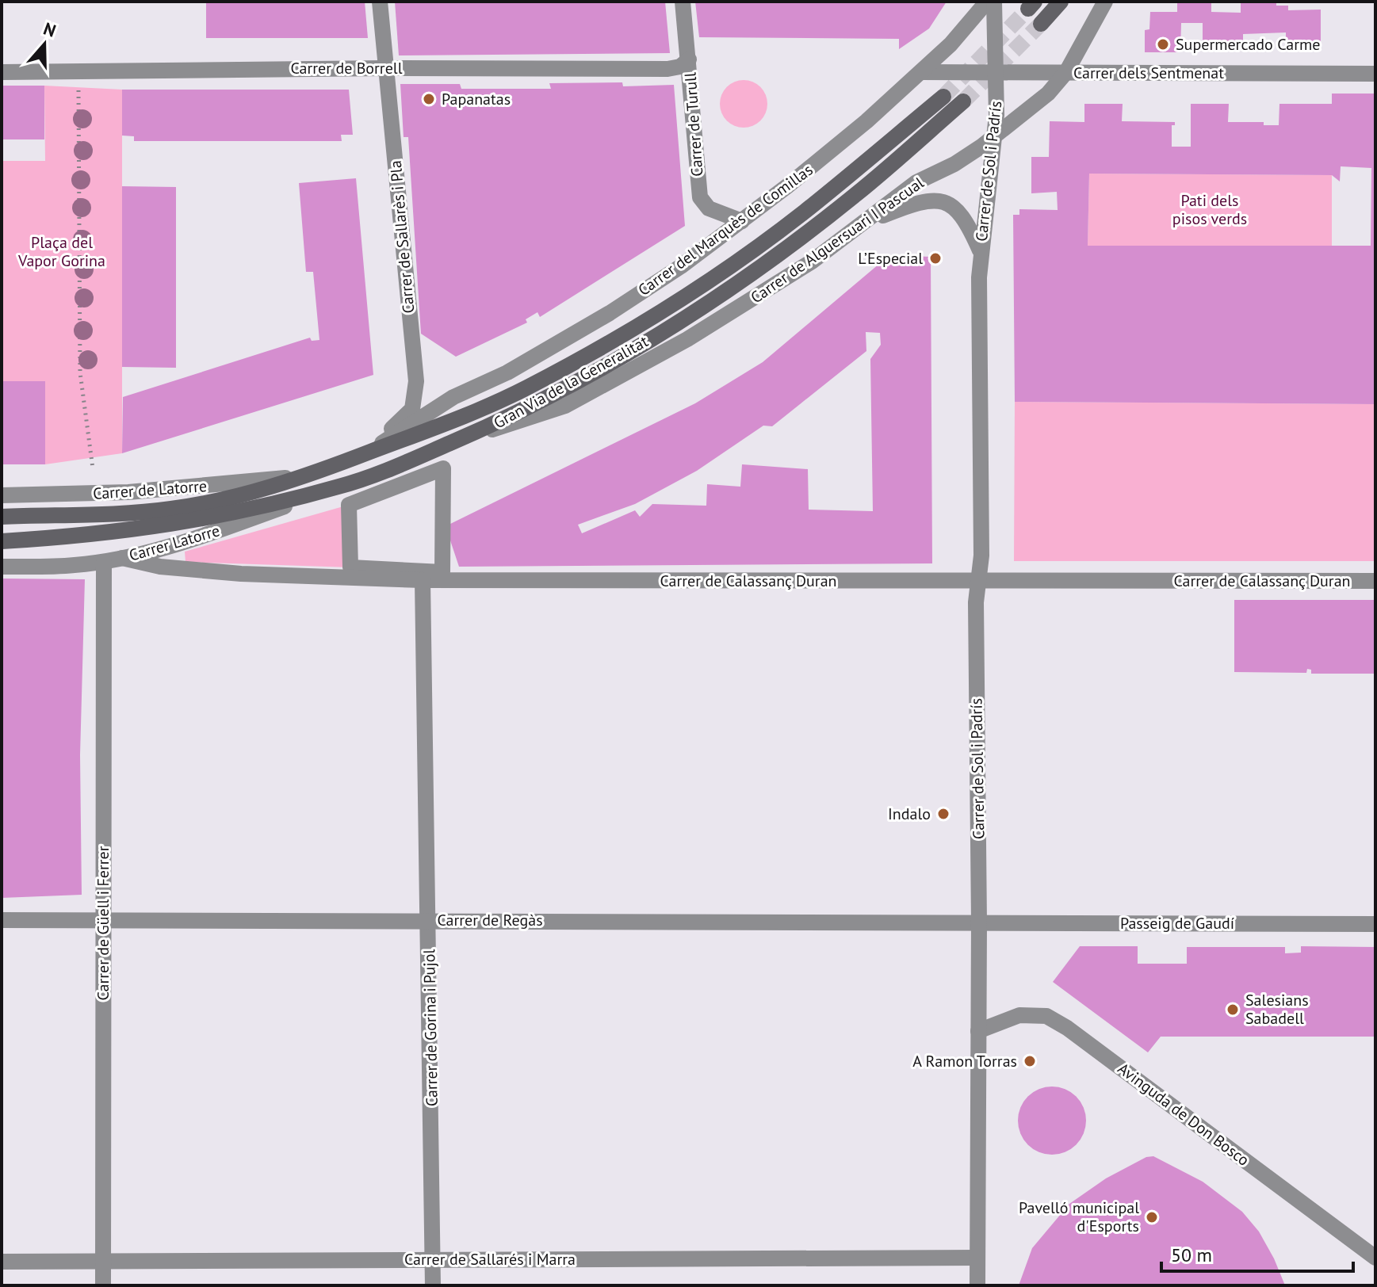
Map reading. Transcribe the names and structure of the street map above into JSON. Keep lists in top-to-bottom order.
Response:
{
  "streets": {
    "street": [
      "Carrer de Borrell",
      "Carrer dels Sentmenat",
      "Carrer de Turull",
      "Carrer de Sol i Padrís",
      "Carrer del Marquès de Comillas",
      "Carrer de Sallarès i Pla",
      "Carrer de Alguersuari I Pascual",
      "Gran Via de la Generalitat",
      "Carrer de Latorre",
      "Carrer Latorre",
      "Carrer de Calassanç Duran",
      "Carrer de Regàs",
      "Carrer de Güell i Ferrer",
      "Passeig de Gaudí",
      "Carrer de Gorina i Pujol",
      "Avinguda de Don Bosco",
      "Carrer de Sallarés i Marra"
    ]
  },
  "crossings": [
    ["Carrer de Borrell", "Carrer de Turull"],
    ["Carrer de Borrell", "Carrer de Sallarès i Pla"],
    ["Carrer dels Sentmenat", "Carrer de Sol i Padrís"],
    ["Carrer dels Sentmenat", "Carrer del Marquès de Comillas"],
    ["Carrer dels Sentmenat", "Carrer de Alguersuari I Pascual"],
    ["Carrer de Turull", "Carrer del Marquès de Comillas"],
    ["Carrer de Sol i Padrís", "Carrer de Alguersuari I Pascual"],
    ["Carrer de Sol i Padrís", "Carrer de Calassanç Duran"],
    ["Carrer de Sol i Padrís", "Carrer de Regàs"],
    ["Carrer de Sol i Padrís", "Passeig de Gaudí"],
    ["Carrer de Sol i Padrís", "Avinguda de Don Bosco"],
    ["Carrer de Sol i Padrís", "Carrer de Sallarés i Marra"],
    ["Carrer del Marquès de Comillas", "Carrer de Sallarès i Pla"],
    ["Carrer del Marquès de Comillas", "Gran Via de la Generalitat"],
    ["Carrer de Sallarès i Pla", "Gran Via de la Generalitat"],
    ["Carrer de Alguersuari I Pascual", "Gran Via de la Generalitat"],
    ["Gran Via de la Generalitat", "Carrer de Latorre"],
    ["Gran Via de la Generalitat", "Carrer Latorre"],
    ["Carrer Latorre", "Carrer de Calassanç Duran"],
    ["Carrer Latorre", "Carrer de Güell i Ferrer"],
    ["Carrer de Calassanç Duran", "Carrer de Gorina i Pujol"],
    ["Carrer de Regàs", "Carrer de Güell i Ferrer"],
    ["Carrer de Regàs", "Passeig de Gaudí"],
    ["Carrer de Regàs", "Carrer de Gorina i Pujol"],
    ["Carrer de Güell i Ferrer", "Carrer de Sallarés i Marra"],
    ["Carrer de Gorina i Pujol", "Carrer de Sallarés i Marra"]
  ],
  "parks": ["Pati dels pisos verds", "Plaça del Vapor Gorina"],
  "places": [
    "Supermercado Carme",
    "Papanatas",
    "L’Especial",
    "Indalo",
    "Salesians Sabadell",
    "A Ramon Torras",
    "Pavelló municipal d'Esports"
  ],
  "scale_bar": "50 m",
  "north": "top"
}
